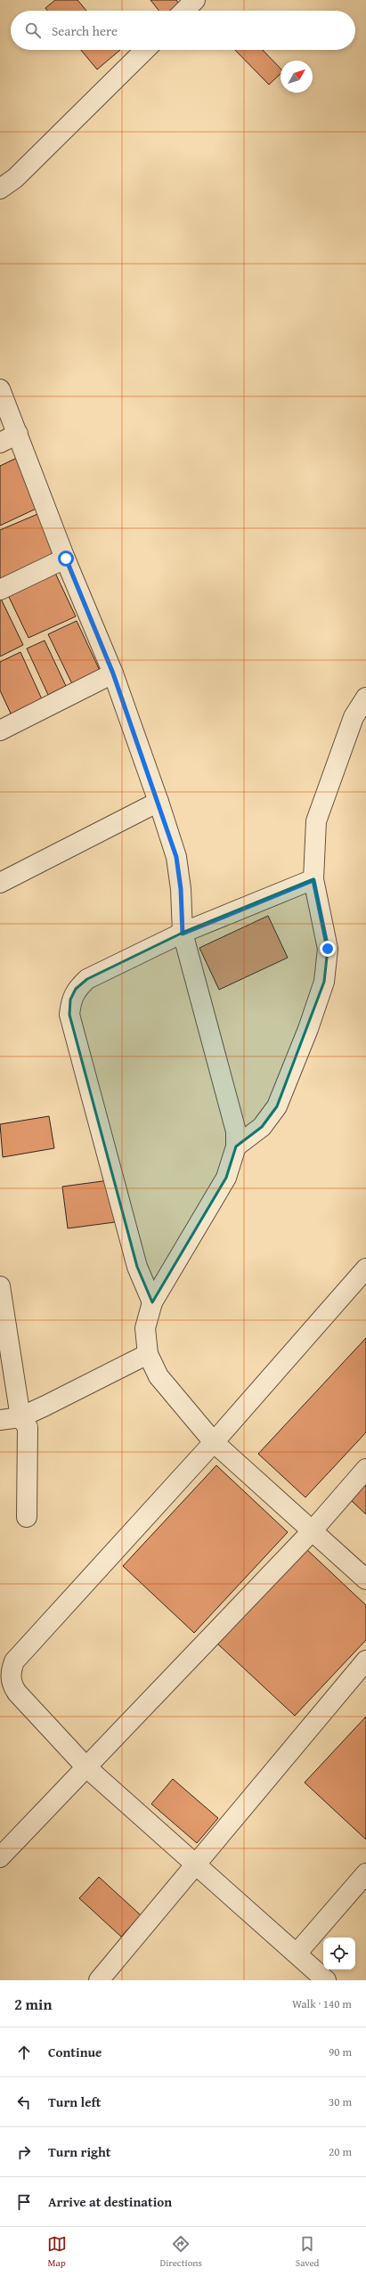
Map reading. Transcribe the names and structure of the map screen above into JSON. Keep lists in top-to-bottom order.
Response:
{
  "north": "top right",
  "page": {
    "search": "Search here",
    "heading": ["2 min", "Walk · 140 m"],
    "list": [
      ["Continue", "90 m"],
      ["Turn left", "30 m"],
      ["Turn right", "20 m"],
      "Arrive at destination"
    ],
    "nav": ["Map", "Directions", "Saved"]
  }
}
